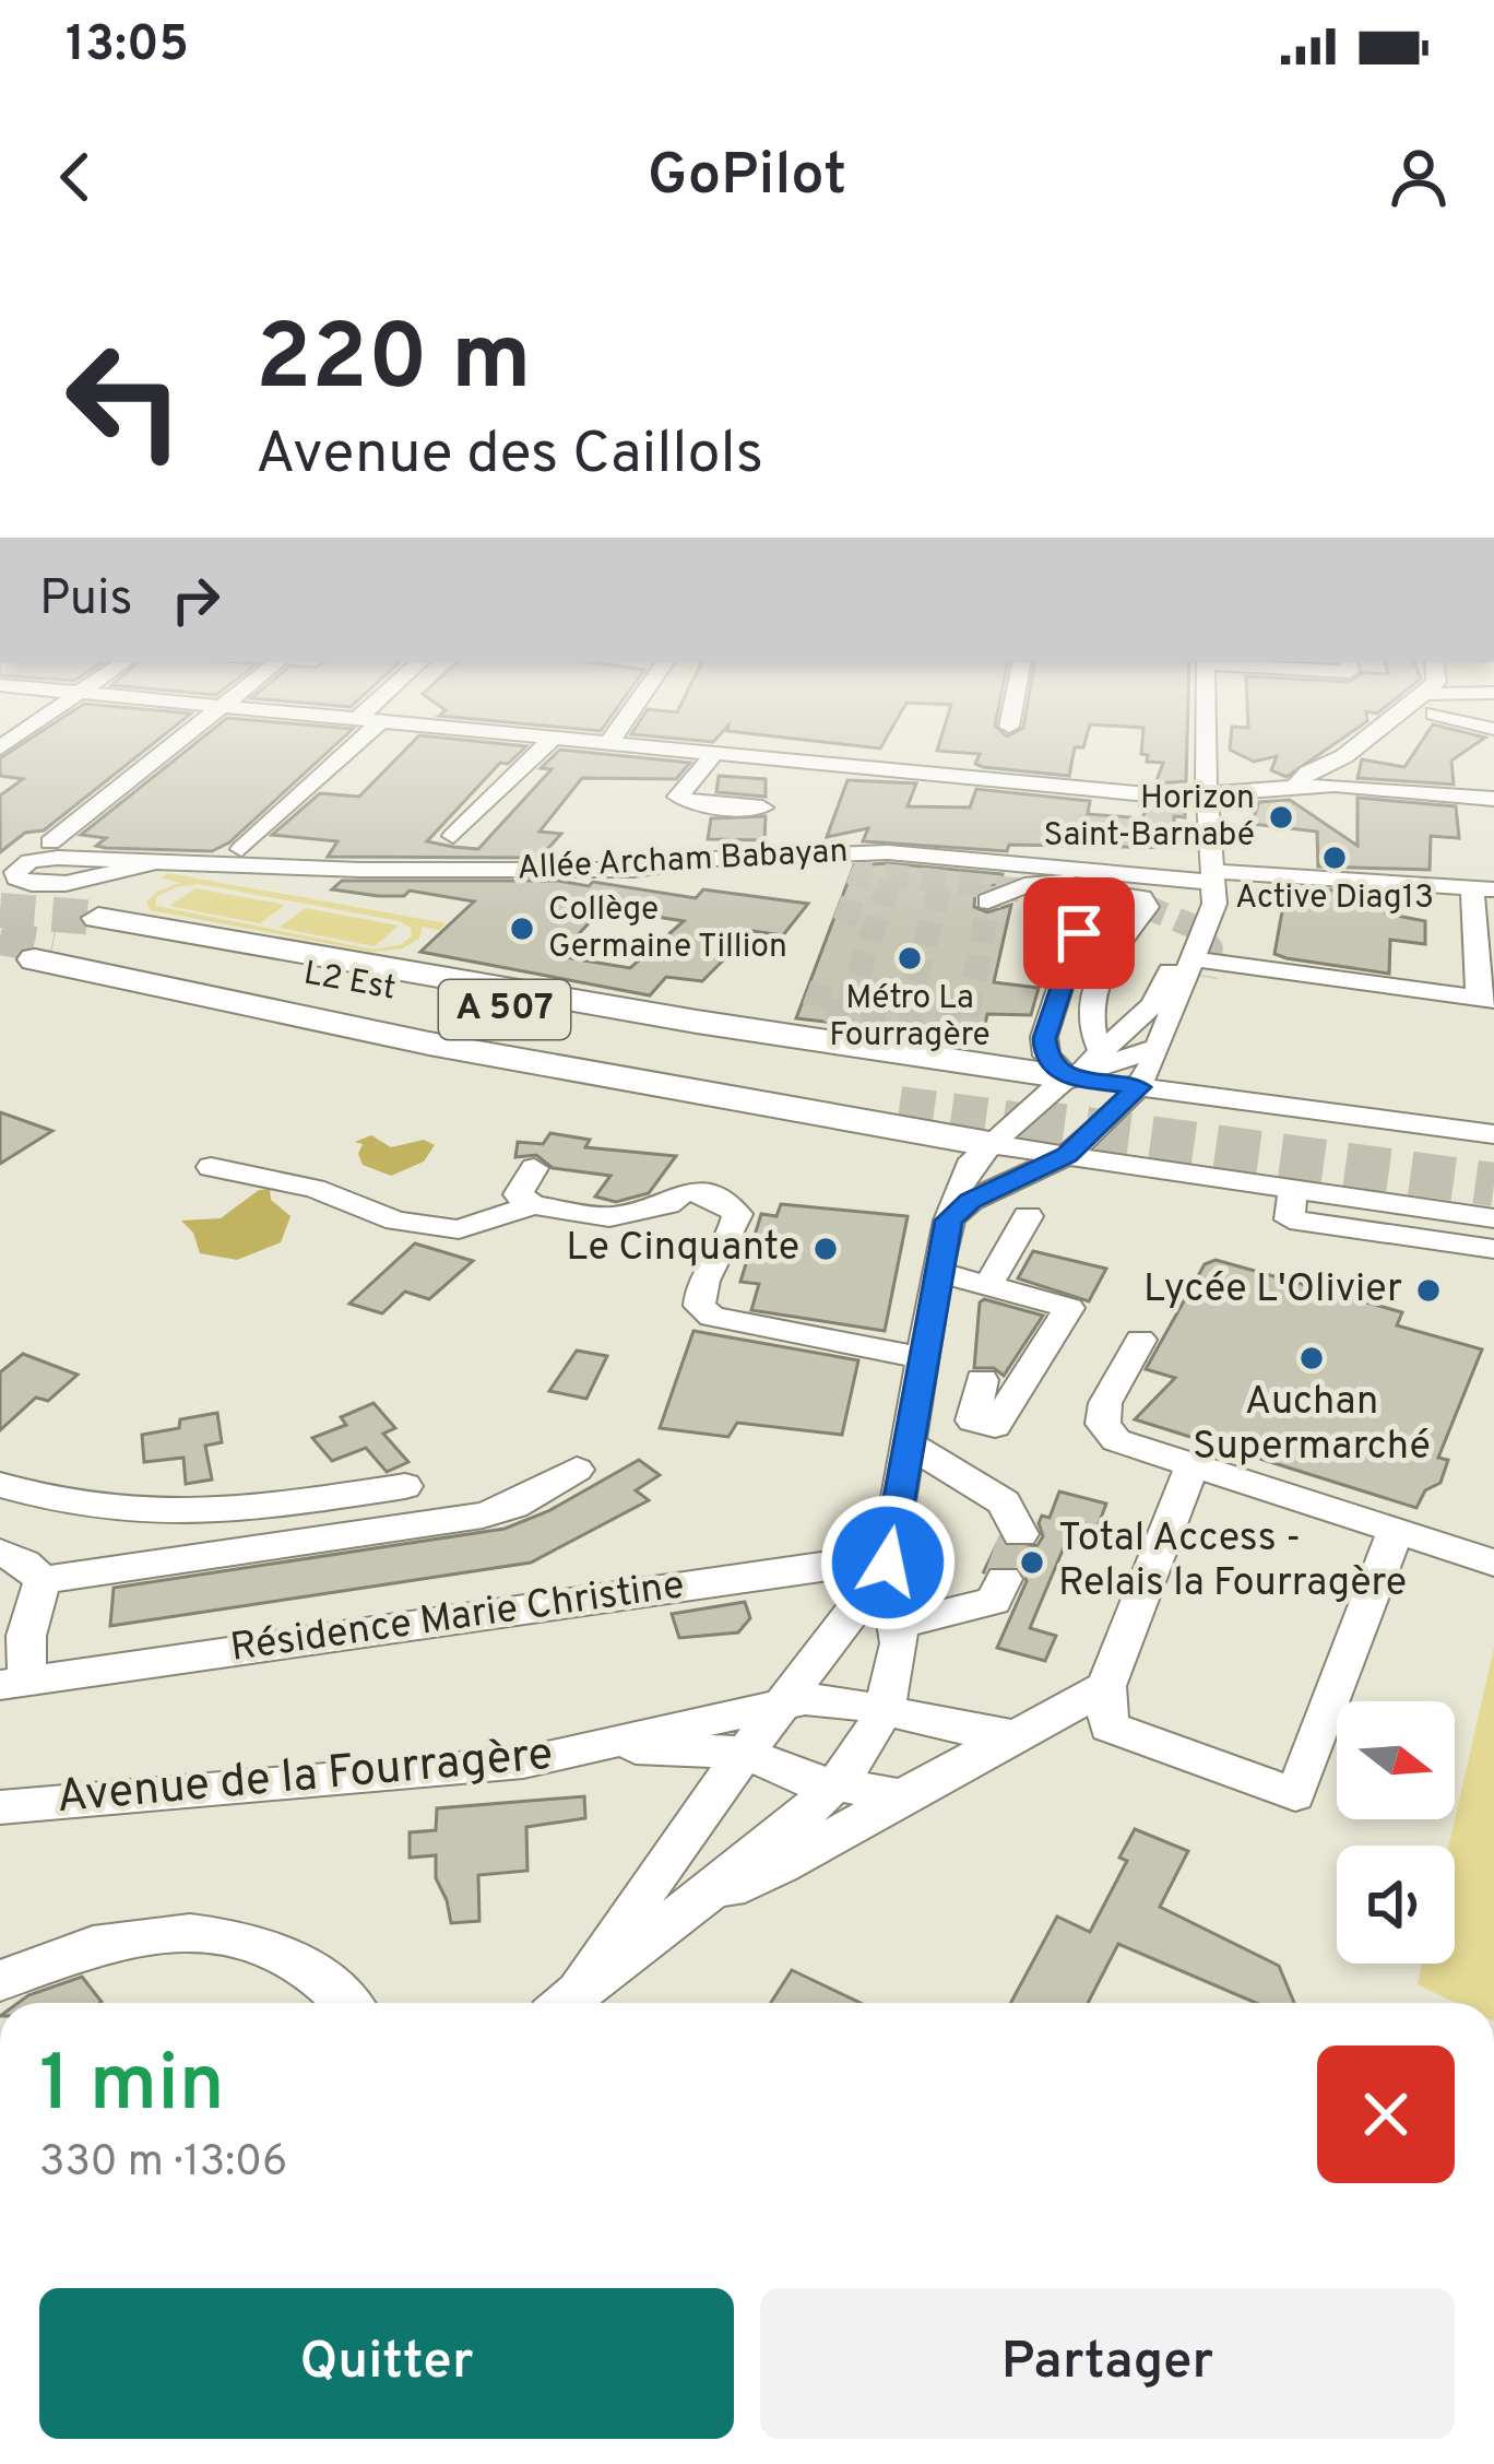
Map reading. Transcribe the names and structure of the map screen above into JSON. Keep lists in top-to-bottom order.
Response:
{
  "streets": {
    "highway": ["L2 Est", "A 507"],
    "street": ["Allée Archam Babayan", "Résidence Marie Christine", "Avenue de la Fourragère"]
  },
  "places": [
    "Horizon Saint-Barnabé",
    "Active Diag13",
    "Collège Germaine Tillion",
    "Métro La Fourragère",
    "Le Cinquante",
    "Lycée L'Olivier",
    "Auchan Supermarché",
    "Total Access - Relais la Fourragère"
  ],
  "north": "right",
  "page": {
    "status": "13:05",
    "header": "GoPilot",
    "turn": ["220 m", "Avenue des Caillols"],
    "then": "Puis",
    "heading": ["1 min", "330 m · 13:06"],
    "buttons": ["Quitter", "Partager"]
  }
}
